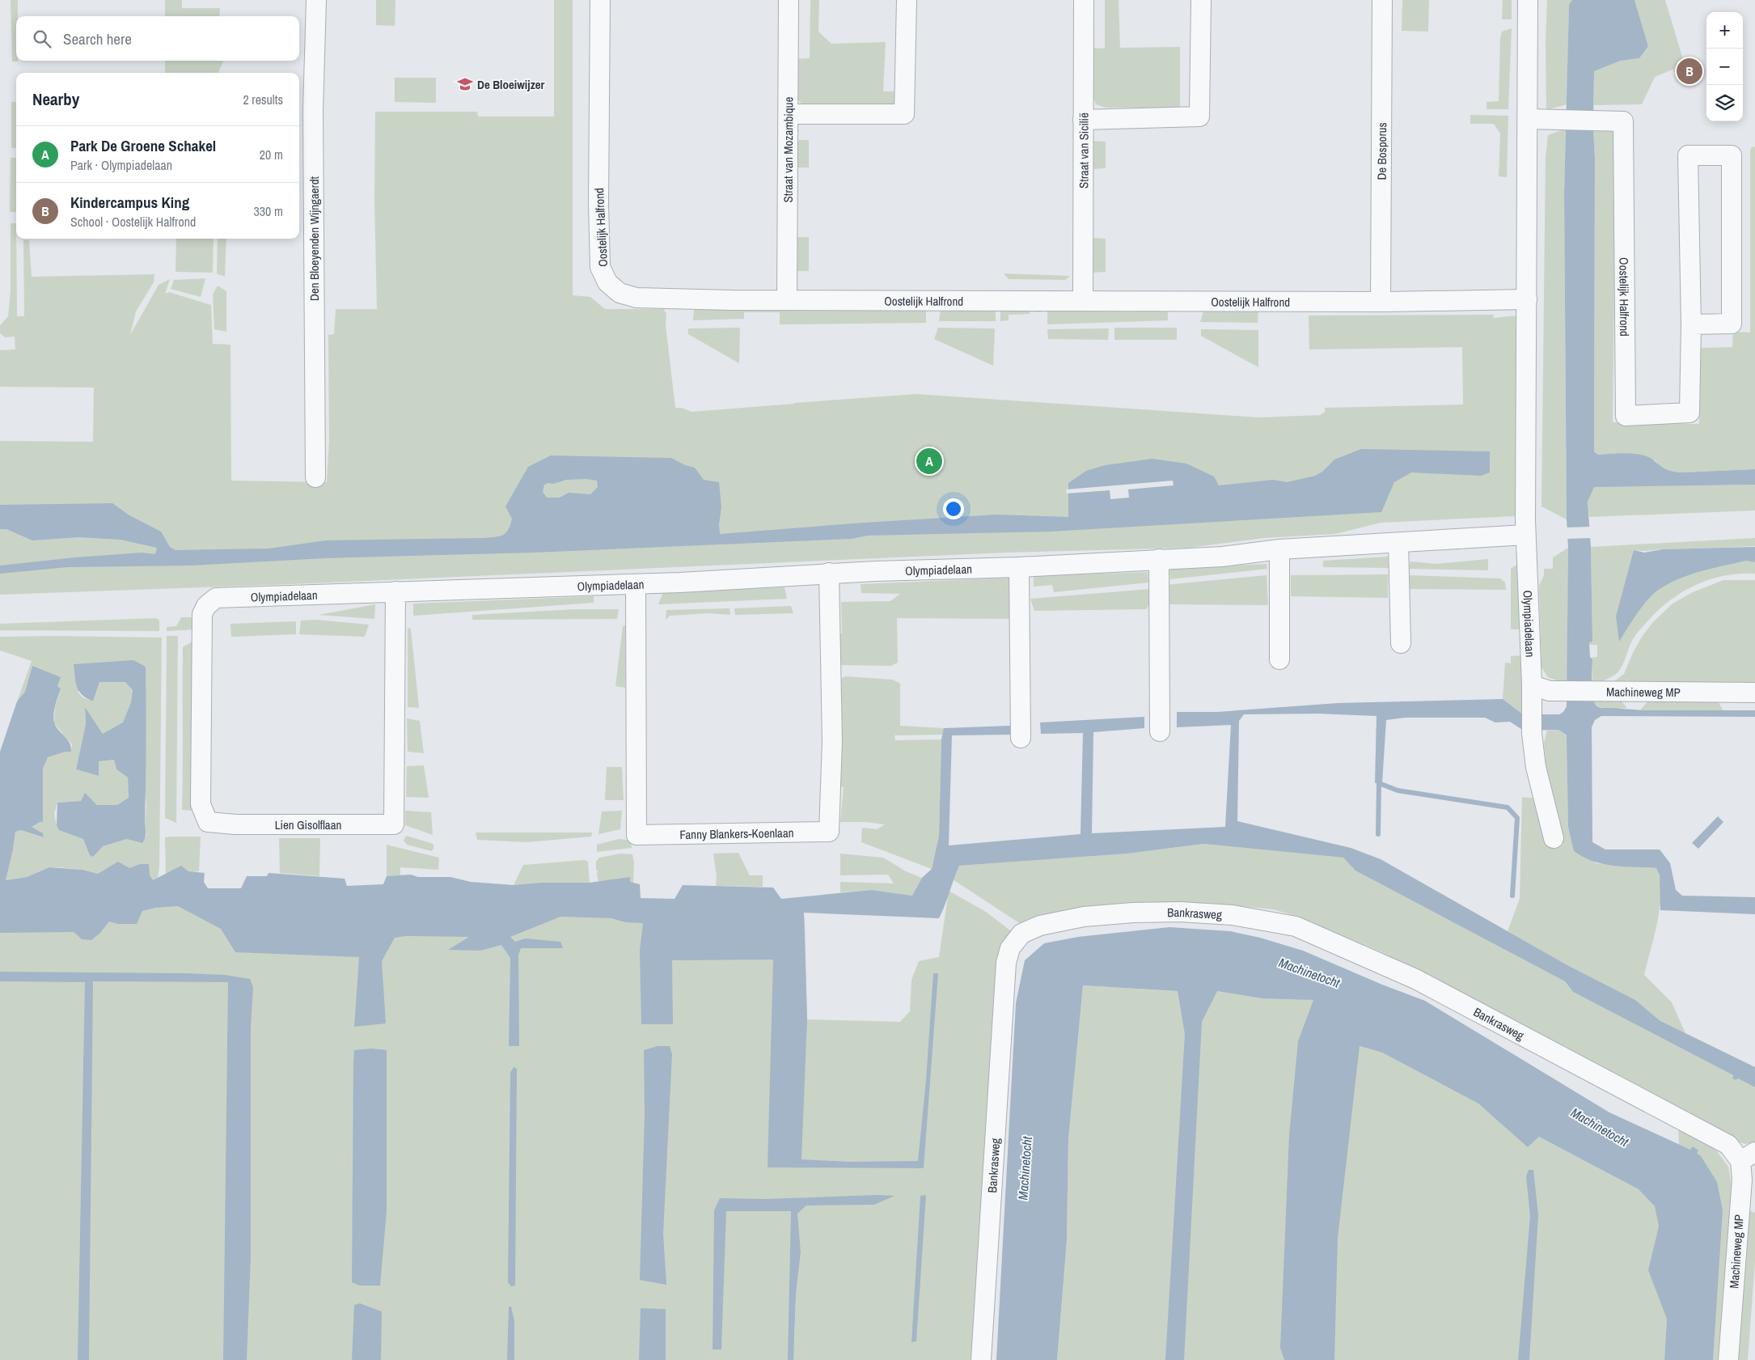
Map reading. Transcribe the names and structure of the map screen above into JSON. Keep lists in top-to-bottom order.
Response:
{
  "streets": {
    "street": [
      "Straat van Mozambique",
      "Straat van Sicilië",
      "De Bosporus",
      "Oostelijk Halfrond",
      "Den Bloeyenden Wijngaerdt",
      "Olympiadelaan",
      "Machineweg MP",
      "Lien Gisolflaan",
      "Fanny Blankers-Koenlaan",
      "Bankrasweg"
    ]
  },
  "crossings": [
    ["Straat van Mozambique", "Oostelijk Halfrond"],
    ["Straat van Sicilië", "Oostelijk Halfrond"],
    ["De Bosporus", "Oostelijk Halfrond"],
    ["Olympiadelaan", "Machineweg MP"],
    ["Olympiadelaan", "Lien Gisolflaan"],
    ["Olympiadelaan", "Fanny Blankers-Koenlaan"],
    ["Machineweg MP", "Bankrasweg"]
  ],
  "water": ["Machinetocht"],
  "places": {
    "school or university": ["De Bloeiwijzer"]
  },
  "page": {
    "map_buttons": ["+", "−"],
    "search": "Search here",
    "pins": ["B", "A"],
    "heading": ["Nearby", "2 results"],
    "list": [
      {
        "mark": "A",
        "name": "Park De Groene Schakel",
        "note": "Park · Olympiadelaan",
        "value": "20 m"
      },
      {
        "mark": "B",
        "name": "Kindercampus King",
        "note": "School · Oostelijk Halfrond",
        "value": "330 m"
      }
    ]
  }
}
